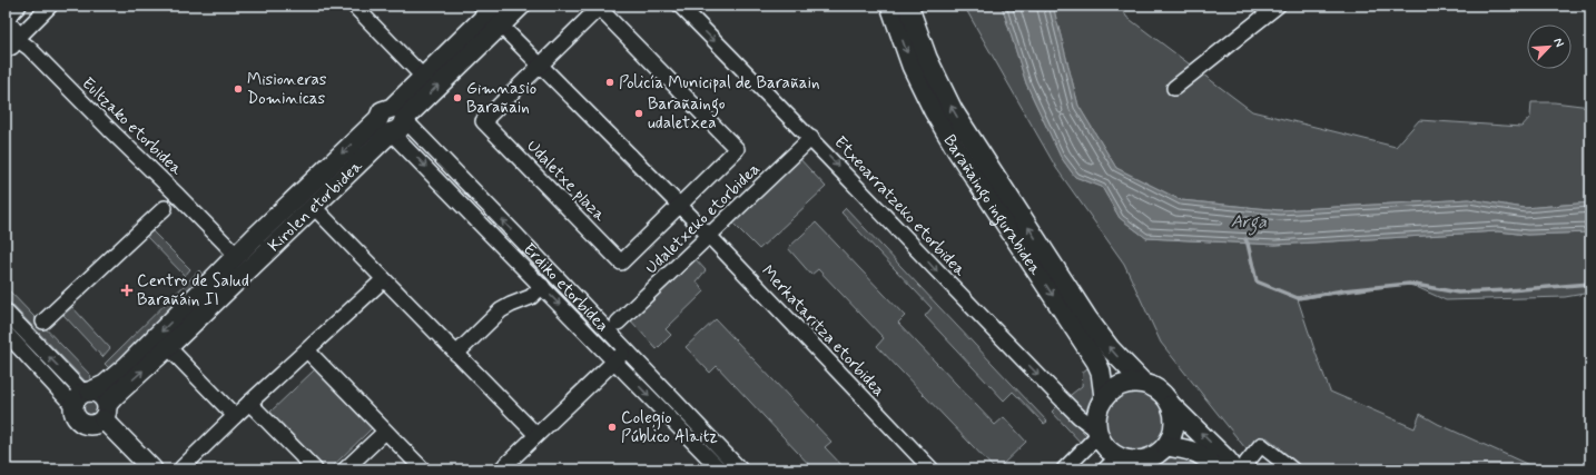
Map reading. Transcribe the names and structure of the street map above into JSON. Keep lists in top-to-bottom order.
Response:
{
  "streets": {
    "main road": ["Barañaingo ingurabidea", "Kirolen etorbidea"],
    "street": [
      "Eultzako etorbidea",
      "Udaletxe plaza",
      "Etxeoarratzeko etorbidea",
      "Udaletxeko etorbidea",
      "Erdiko etorbidea",
      "Merkataritza etorbidea"
    ]
  },
  "crossings": [
    ["Eultzako etorbidea", "Kirolen etorbidea"],
    ["Udaletxe plaza", "Merkataritza etorbidea"],
    ["Barañaingo ingurabidea", "Etxeoarratzeko etorbidea"],
    ["Kirolen etorbidea", "Erdiko etorbidea"],
    ["Etxeoarratzeko etorbidea", "Udaletxeko etorbidea"],
    ["Udaletxeko etorbidea", "Merkataritza etorbidea"]
  ],
  "one_way": ["Etxeoarratzeko etorbidea"],
  "water": ["Arga"],
  "places": {
    "other": [
      "Policía Municipal de Barañain",
      "Misioneras Dominicas",
      "Gimnasio Barañain",
      "Barañaingo udaletxea",
      "Colegio Público Alaitz"
    ],
    "health": ["Centro de Salud Barañáin II"]
  },
  "north": "top right"
}
